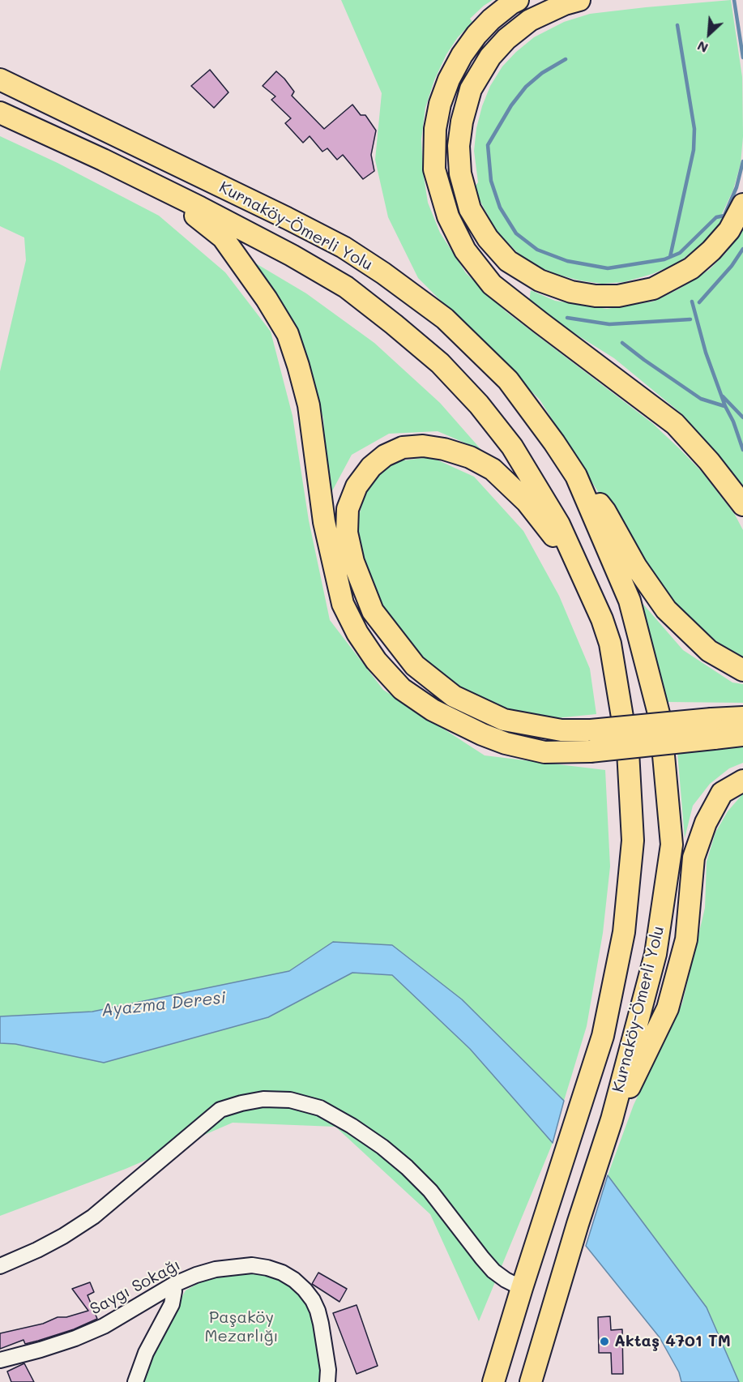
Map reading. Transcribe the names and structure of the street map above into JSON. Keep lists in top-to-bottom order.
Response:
{
  "streets": {
    "highway": ["Kurnaköy-Ömerli Yolu"],
    "street": ["Saygı Sokağı"]
  },
  "water": ["Ayazma Deresi"],
  "parks": ["Paşaköy Mezarlığı"],
  "places": ["Aktaş 4701 TM"],
  "north": "bottom left"
}
